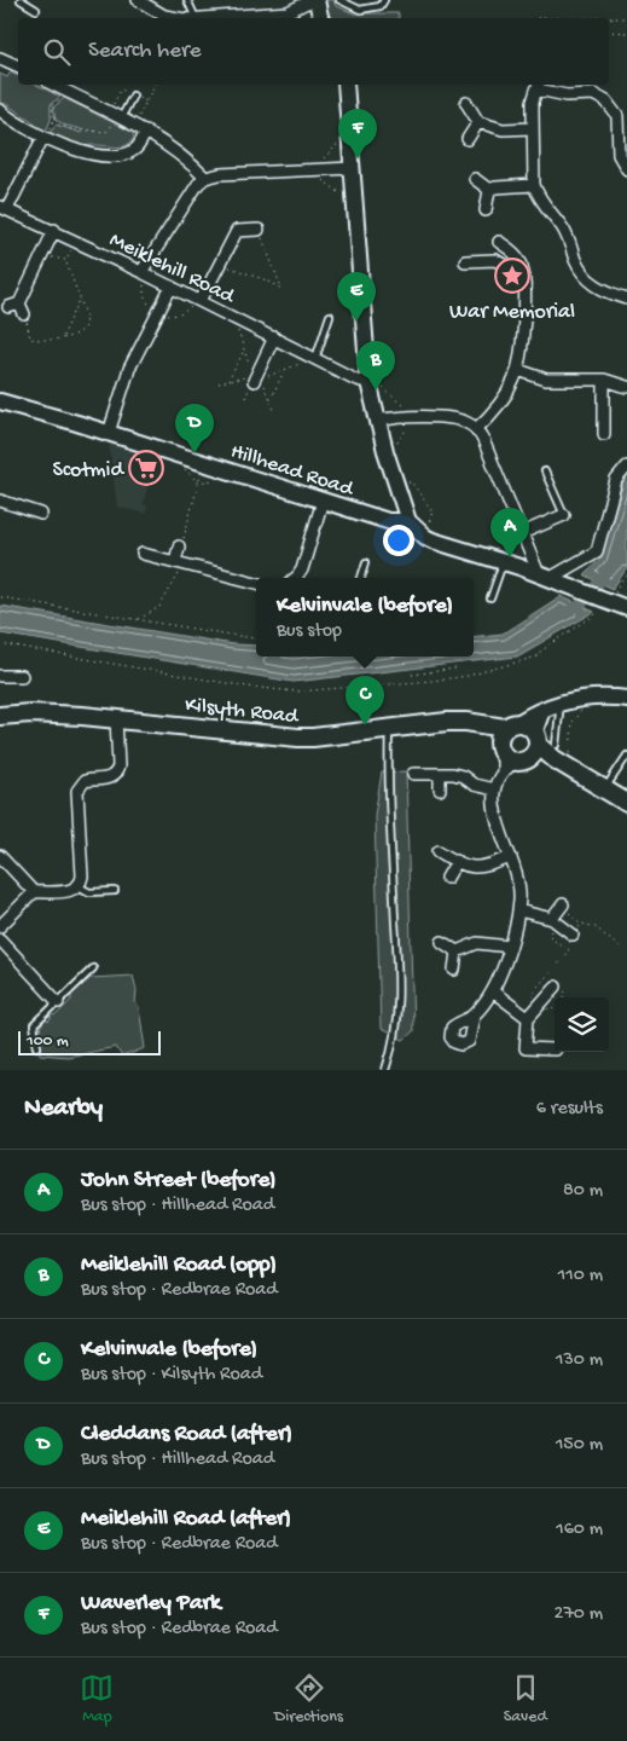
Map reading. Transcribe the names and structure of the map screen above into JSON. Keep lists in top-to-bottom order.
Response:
{
  "streets": {
    "main road": ["Kilsyth Road"],
    "street": ["Meiklehill Road", "Hillhead Road"]
  },
  "places": {
    "place": ["War Memorial"],
    "supermarket": ["Scotmid"]
  },
  "scale_bar": "100 m",
  "page": {
    "search": "Search here",
    "pins": [
      "F",
      "E",
      "B",
      "D",
      "A",
      "C"
    ],
    "popup": ["Kelvinvale (before)", "Bus stop"],
    "scale": "100 m",
    "heading": ["Nearby", "6 results"],
    "list": [
      {
        "mark": "A",
        "name": "John Street (before)",
        "note": "Bus stop · Hillhead Road",
        "value": "80 m"
      },
      {
        "mark": "B",
        "name": "Meiklehill Road (opp)",
        "note": "Bus stop · Redbrae Road",
        "value": "110 m"
      },
      {
        "mark": "C",
        "name": "Kelvinvale (before)",
        "note": "Bus stop · Kilsyth Road",
        "value": "130 m"
      },
      {
        "mark": "D",
        "name": "Cleddans Road (after)",
        "note": "Bus stop · Hillhead Road",
        "value": "150 m"
      },
      {
        "mark": "E",
        "name": "Meiklehill Road (after)",
        "note": "Bus stop · Redbrae Road",
        "value": "160 m"
      },
      {
        "mark": "F",
        "name": "Waverley Park",
        "note": "Bus stop · Redbrae Road",
        "value": "270 m"
      }
    ],
    "nav": ["Map", "Directions", "Saved"]
  }
}
